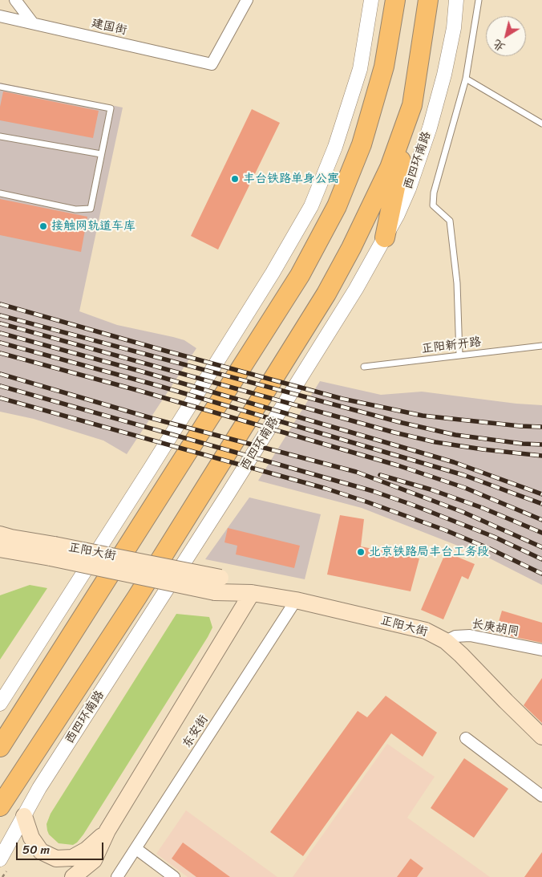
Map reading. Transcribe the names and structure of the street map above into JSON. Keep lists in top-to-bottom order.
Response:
{
  "streets": {
    "highway": ["西四环南路"],
    "main road": ["正阳大街"],
    "street": ["建国街", "长庚胡同", "东安街"],
    "lane": ["正阳新开路"]
  },
  "crossings": [
    ["正阳大街", "长庚胡同"],
    ["正阳大街", "东安街"]
  ],
  "places": ["丰台铁路单身公寓", "接触网轨道车库", "北京铁路局丰台工务段"],
  "scale_bar": "50 m",
  "north": "bottom left"
}
